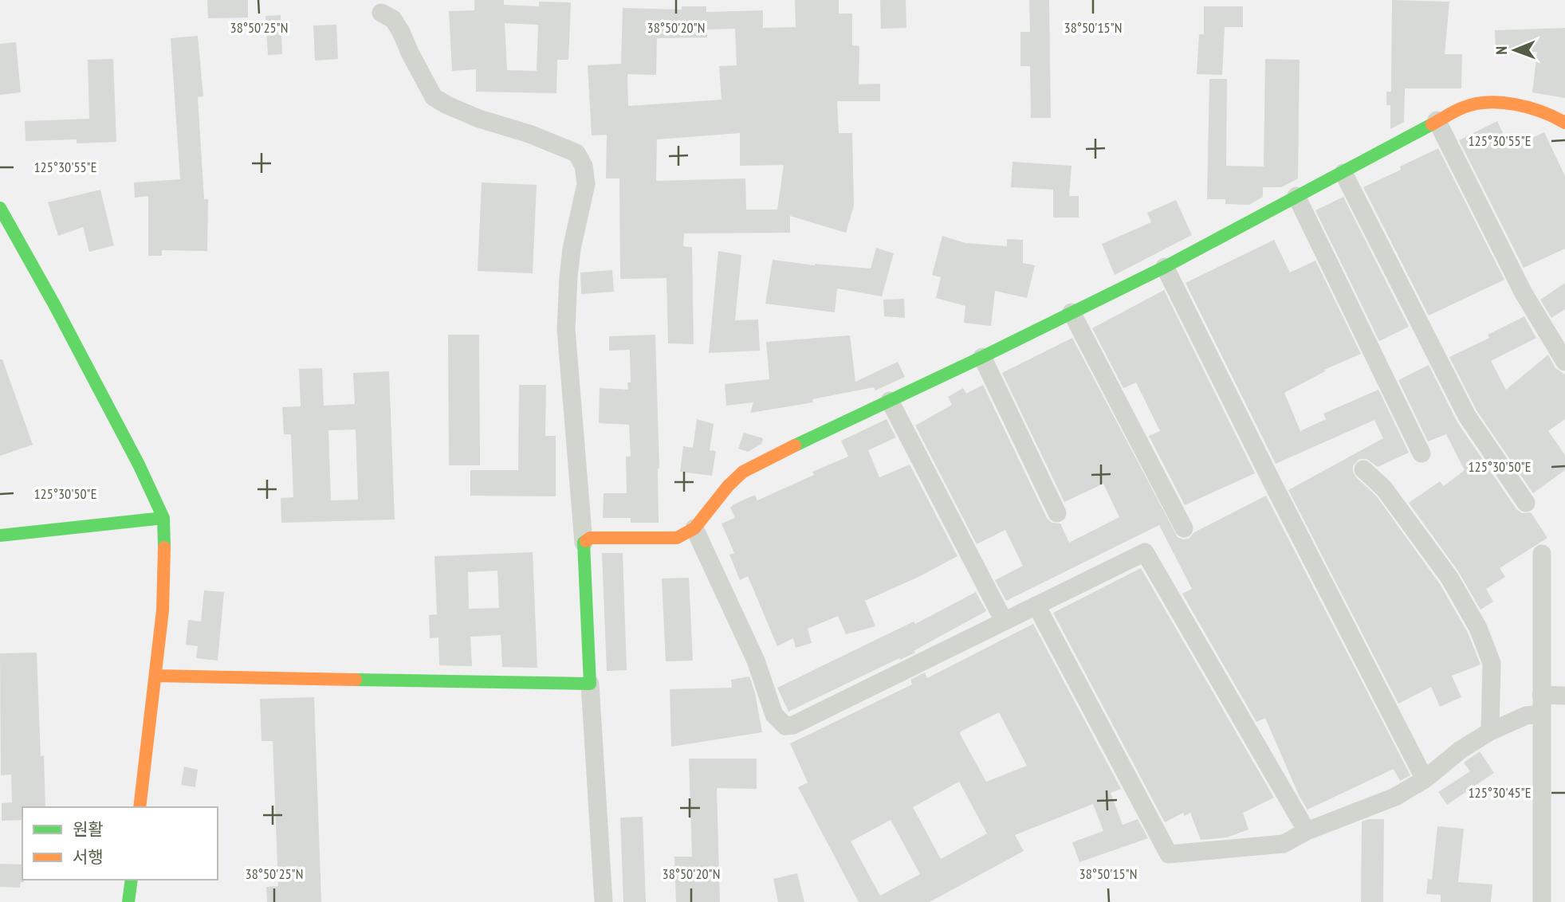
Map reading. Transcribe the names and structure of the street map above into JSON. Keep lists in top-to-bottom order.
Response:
{
  "legend": ["원활", "서행"],
  "north": "left",
  "coordinates": [
    "38°50'25\"N",
    "38°50'20\"N",
    "38°50'15\"N",
    "125°30'55\"E",
    "125°30'50\"E",
    "125°30'45\"E"
  ]
}
